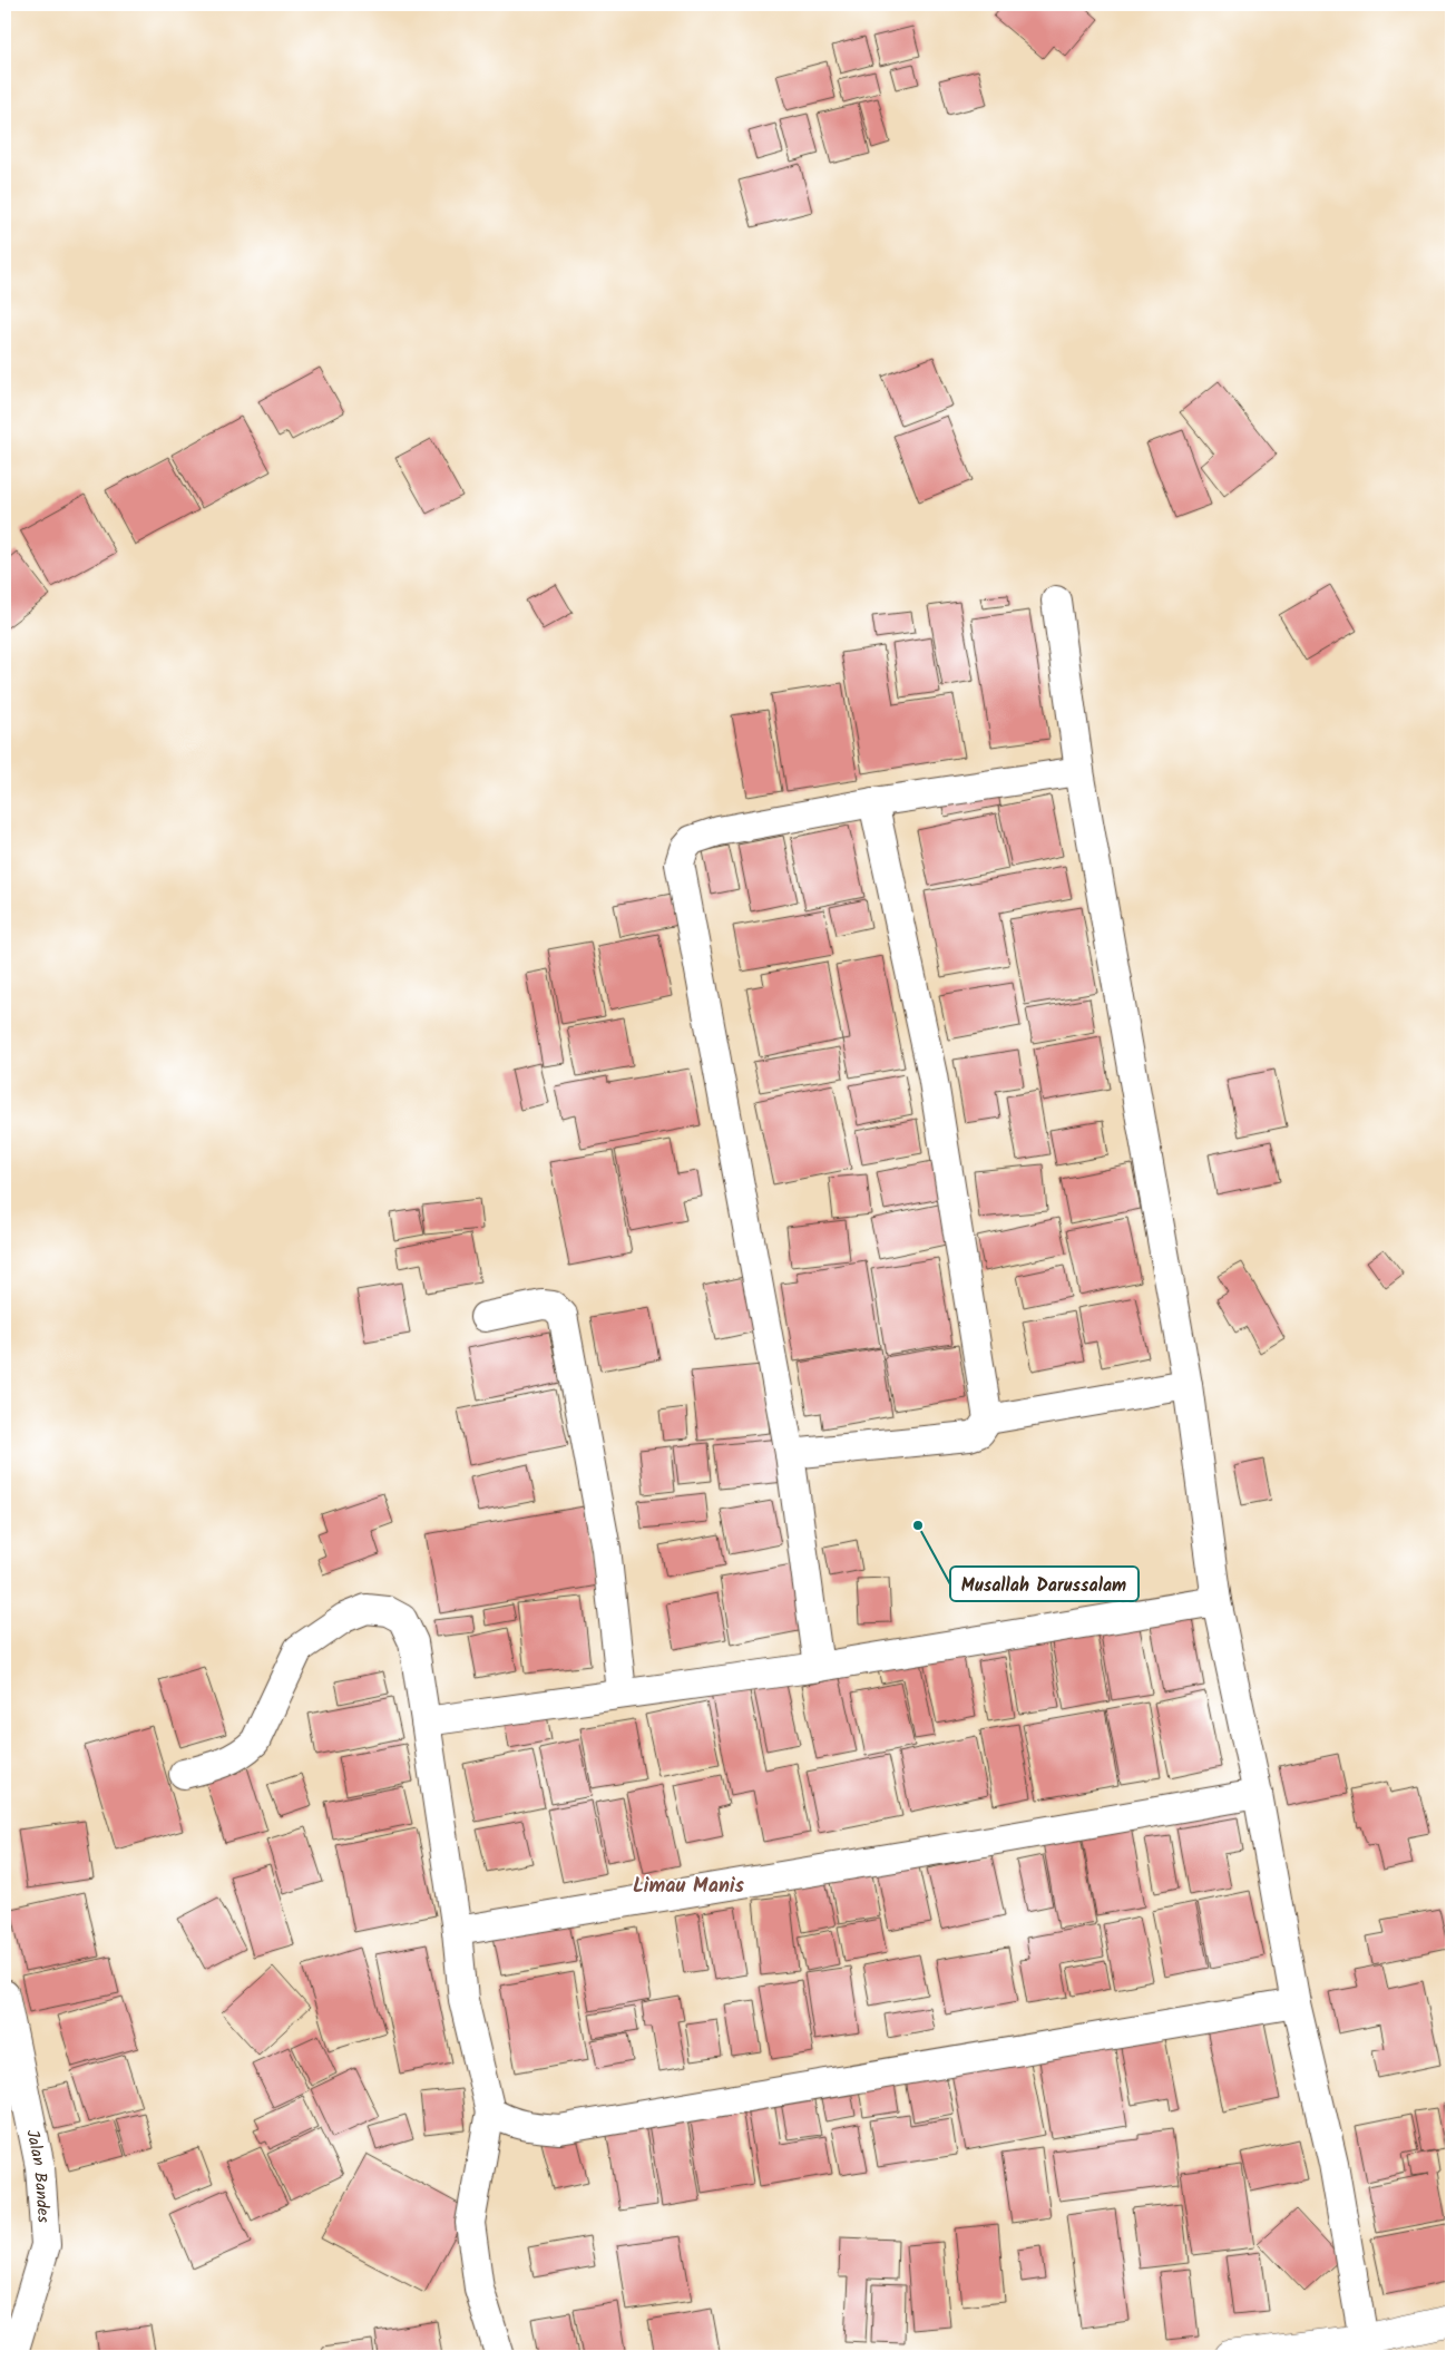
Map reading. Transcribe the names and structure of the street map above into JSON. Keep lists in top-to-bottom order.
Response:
{
  "streets": {
    "street": ["Jalan Bandes"]
  },
  "districts": ["Limau Manis"],
  "places": ["Musallah Darussalam"]
}
